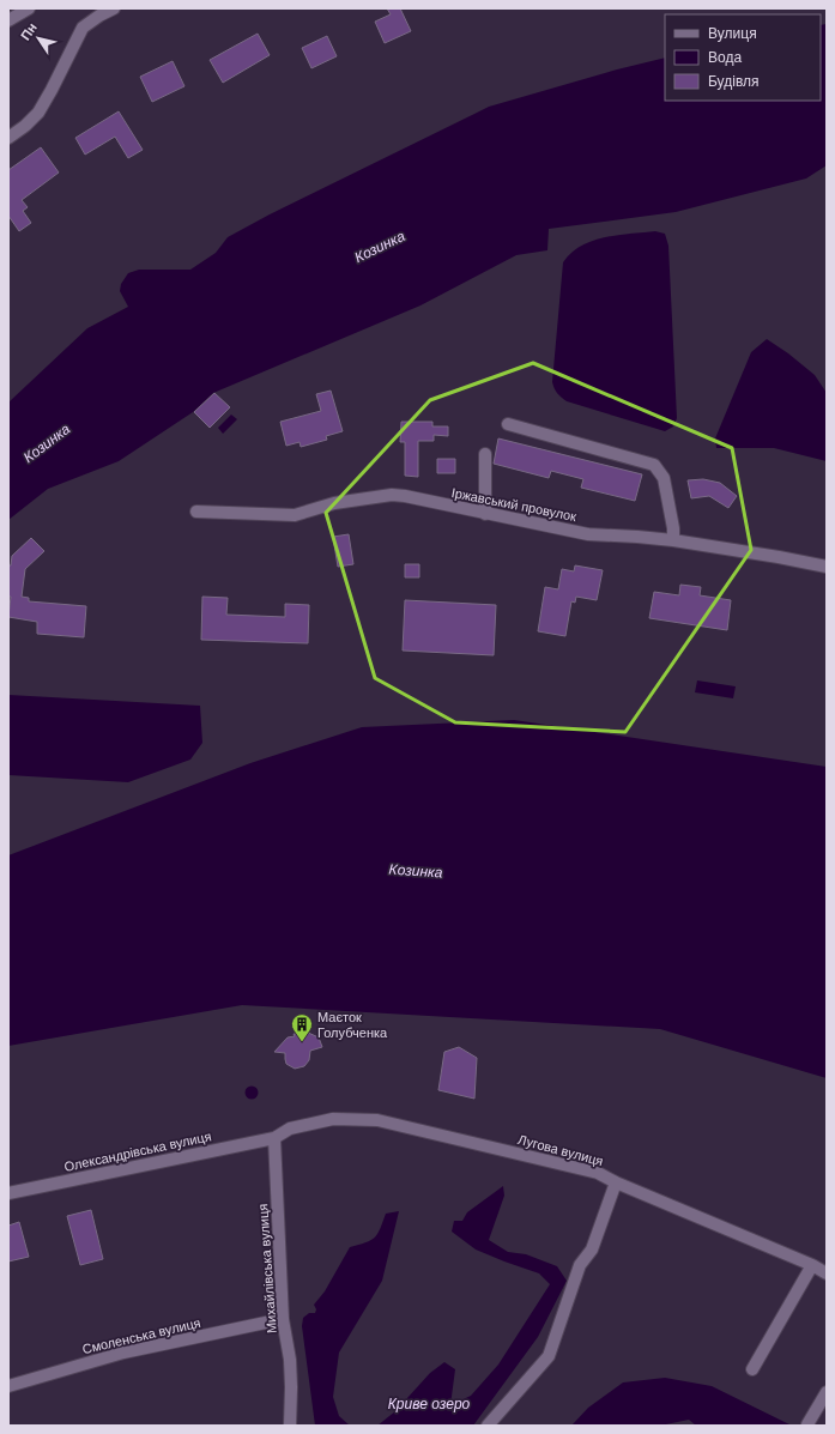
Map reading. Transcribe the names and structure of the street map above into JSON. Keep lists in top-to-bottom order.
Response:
{
  "streets": {
    "street": [
      "Іржавський провулок",
      "Лугова вулиця",
      "Олександрівська вулиця",
      "Михайлівська вулиця",
      "Смоленська вулиця"
    ]
  },
  "crossings": [
    ["Лугова вулиця", "Олександрівська вулиця"],
    ["Лугова вулиця", "Михайлівська вулиця"],
    ["Олександрівська вулиця", "Михайлівська вулиця"],
    ["Михайлівська вулиця", "Смоленська вулиця"]
  ],
  "water": ["Козинка", "Криве озеро"],
  "places": {
    "building": ["Маєток Голубченка"]
  },
  "legend": ["Вулиця", "Вода", "Будівля"],
  "north": "top left"
}
